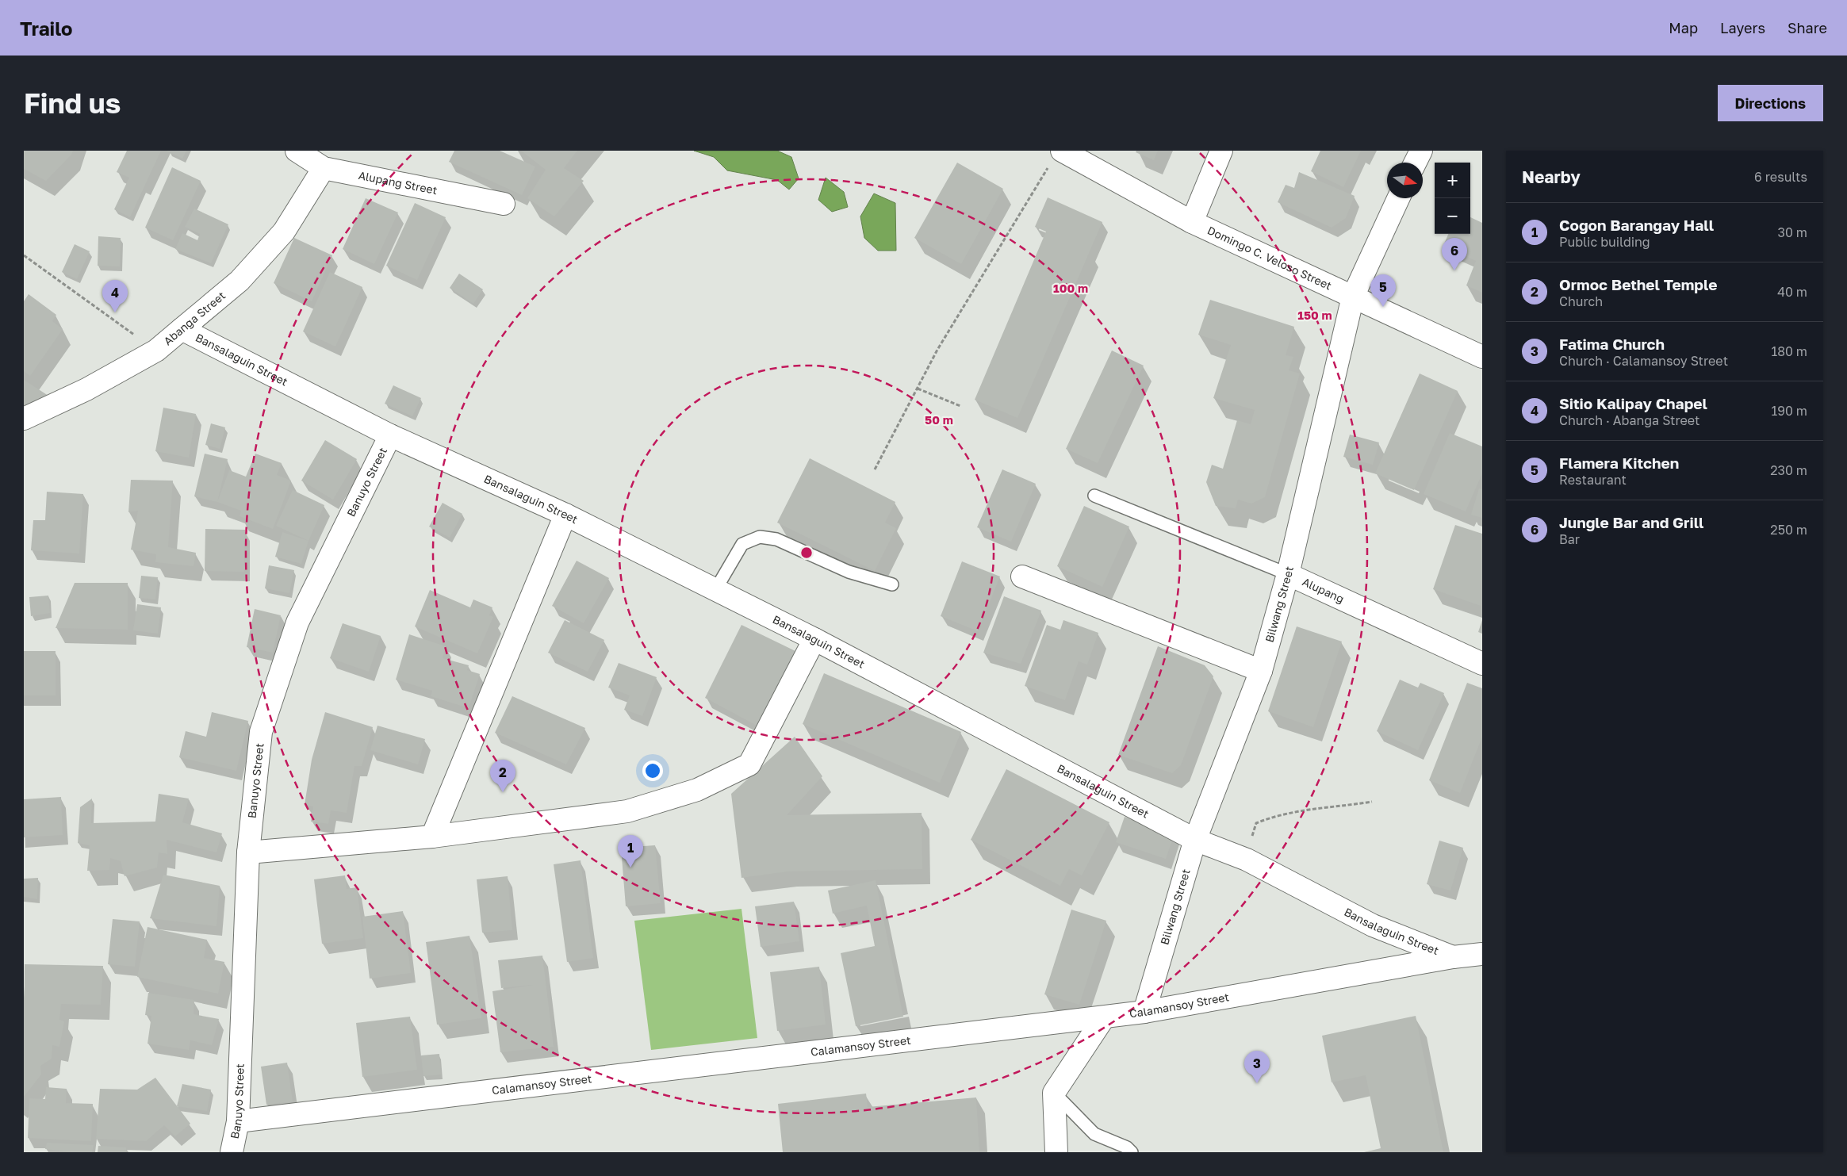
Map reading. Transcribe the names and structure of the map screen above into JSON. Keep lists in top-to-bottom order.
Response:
{
  "streets": {
    "street": [
      "Alupang Street",
      "Domingo C. Veloso Street",
      "Abanga Street",
      "Bansalaguin Street",
      "Banuyo Street",
      "Alupang",
      "Bilwang Street",
      "Calamansoy Street"
    ]
  },
  "crossings": [
    ["Alupang Street", "Abanga Street"],
    ["Domingo C. Veloso Street", "Bilwang Street"],
    ["Abanga Street", "Bansalaguin Street"],
    ["Bansalaguin Street", "Banuyo Street"],
    ["Bansalaguin Street", "Bilwang Street"],
    ["Bansalaguin Street", "Calamansoy Street"],
    ["Banuyo Street", "Calamansoy Street"],
    ["Alupang", "Bilwang Street"],
    ["Bilwang Street", "Calamansoy Street"]
  ],
  "north": "right",
  "page": {
    "header": "Trailo",
    "nav": ["Map", "Layers", "Share"],
    "buttons": "Directions",
    "title": "Find us",
    "heading": ["Nearby", "6 results"],
    "map_buttons": ["+", "−"],
    "list": [
      {
        "mark": "1",
        "name": "Cogon Barangay Hall",
        "note": "Public building",
        "value": "30 m"
      },
      {
        "mark": "2",
        "name": "Ormoc Bethel Temple",
        "note": "Church",
        "value": "40 m"
      },
      {
        "mark": "3",
        "name": "Fatima Church",
        "note": "Church · Calamansoy Street",
        "value": "180 m"
      },
      {
        "mark": "4",
        "name": "Sitio Kalipay Chapel",
        "note": "Church · Abanga Street",
        "value": "190 m"
      },
      {
        "mark": "5",
        "name": "Flamera Kitchen",
        "note": "Restaurant",
        "value": "230 m"
      },
      {
        "mark": "6",
        "name": "Jungle Bar and Grill",
        "note": "Bar",
        "value": "250 m"
      }
    ],
    "pins": [
      "6",
      "5",
      "4",
      "2",
      "1",
      "3"
    ]
  },
  "rings": ["100 m", "150 m", "50 m"]
}
